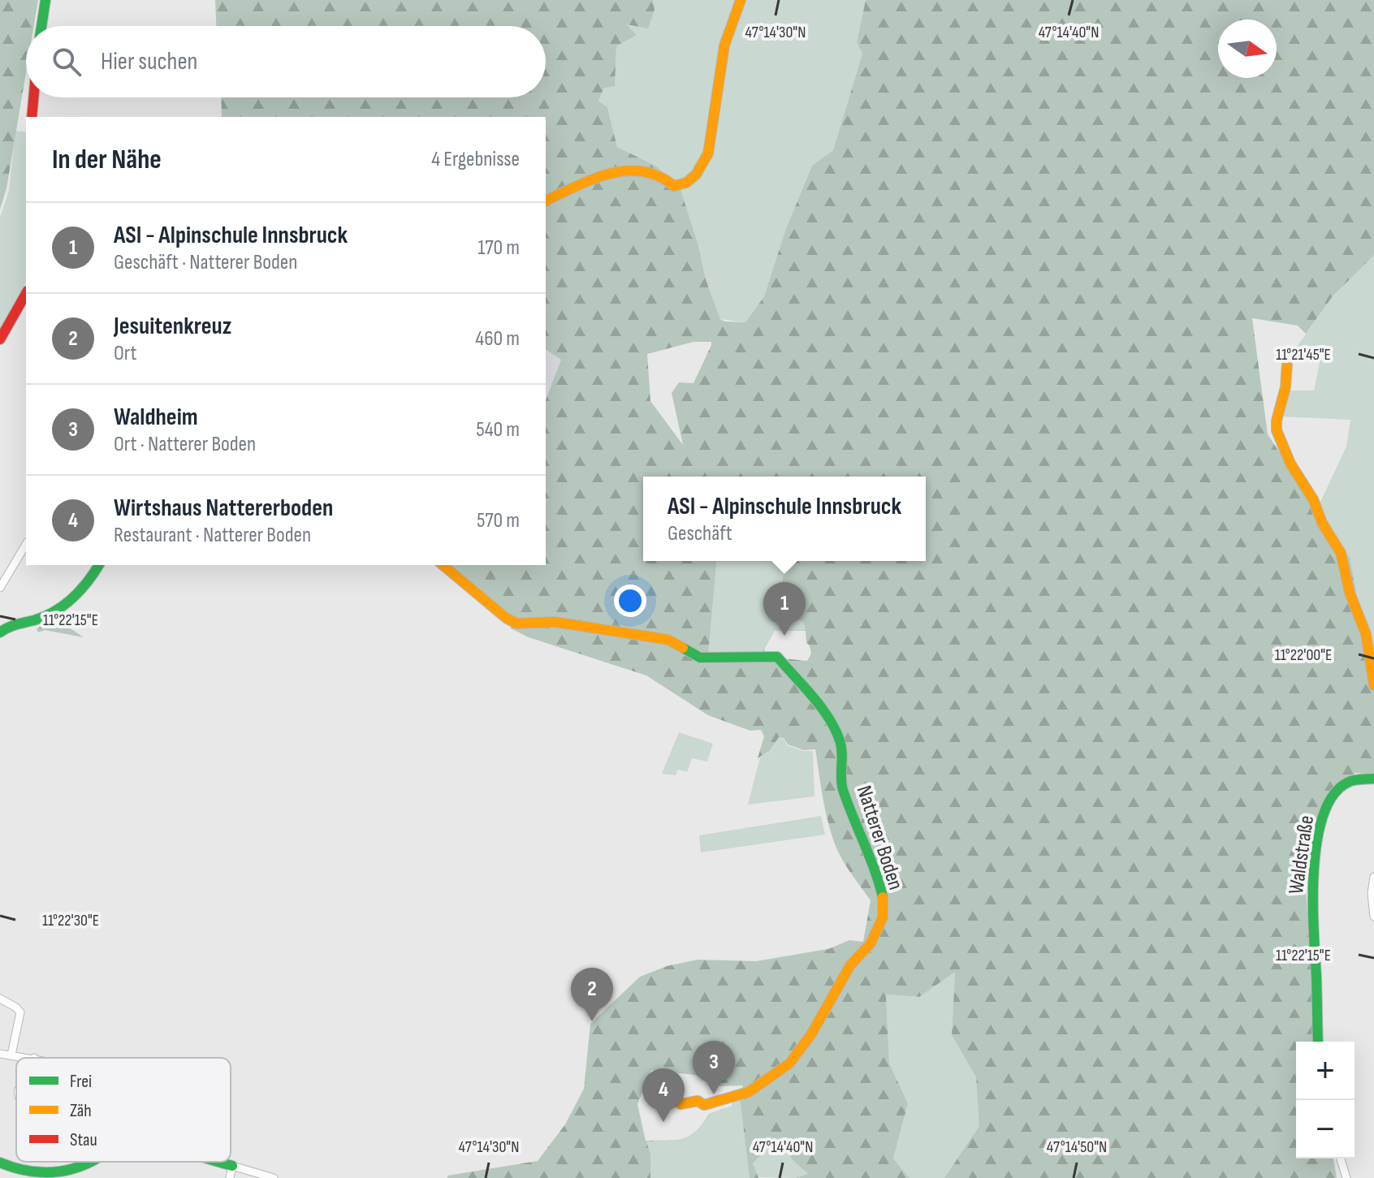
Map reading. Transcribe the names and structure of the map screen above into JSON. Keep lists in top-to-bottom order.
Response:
{
  "streets": {
    "street": ["Natterer Boden", "Waldstraße"]
  },
  "legend": ["Frei", "Zäh", "Stau"],
  "north": "right",
  "page": {
    "search": "Hier suchen",
    "heading": ["In der Nähe", "4 Ergebnisse"],
    "list": [
      {
        "mark": "1",
        "name": "ASI - Alpinschule Innsbruck",
        "note": "Geschäft · Natterer Boden",
        "value": "170 m"
      },
      {
        "mark": "2",
        "name": "Jesuitenkreuz",
        "note": "Ort",
        "value": "460 m"
      },
      {
        "mark": "3",
        "name": "Waldheim",
        "note": "Ort · Natterer Boden",
        "value": "540 m"
      },
      {
        "mark": "4",
        "name": "Wirtshaus Nattererboden",
        "note": "Restaurant · Natterer Boden",
        "value": "570 m"
      }
    ],
    "popup": ["ASI - Alpinschule Innsbruck", "Geschäft"],
    "pins": [
      "1",
      "2",
      "3",
      "4"
    ],
    "map_buttons": ["+", "−"]
  },
  "coordinates": [
    "47°14'30\"N",
    "47°14'40\"N",
    "11°21'45\"E",
    "11°22'15\"E",
    "11°22'00\"E",
    "11°22'30\"E",
    "47°14'50\"N"
  ]
}
